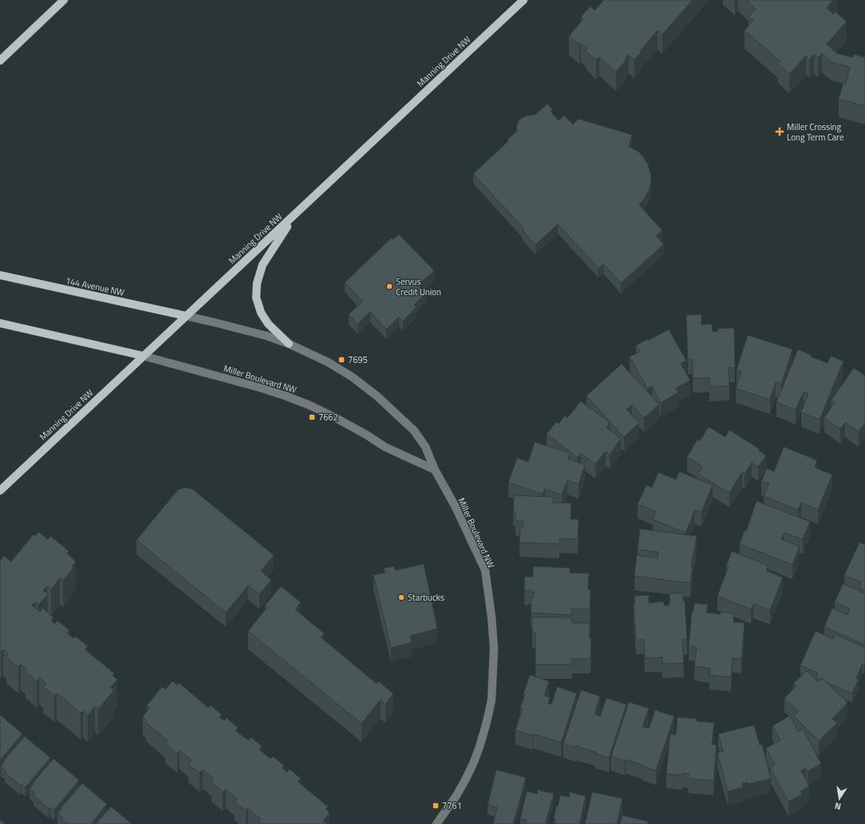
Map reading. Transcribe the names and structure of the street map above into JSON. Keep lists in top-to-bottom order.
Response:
{
  "streets": {
    "main road": ["Manning Drive NW", "144 Avenue NW"],
    "street": ["Miller Boulevard NW"]
  },
  "crossings": [
    ["Manning Drive NW", "144 Avenue NW"],
    ["Manning Drive NW", "Miller Boulevard NW"],
    ["144 Avenue NW", "Miller Boulevard NW"]
  ],
  "places": {
    "health": ["Miller Crossing Long Term Care"],
    "other": ["Servus Credit Union", "Starbucks"],
    "transit": ["7695", "7662", "7761"]
  },
  "north": "bottom"
}
